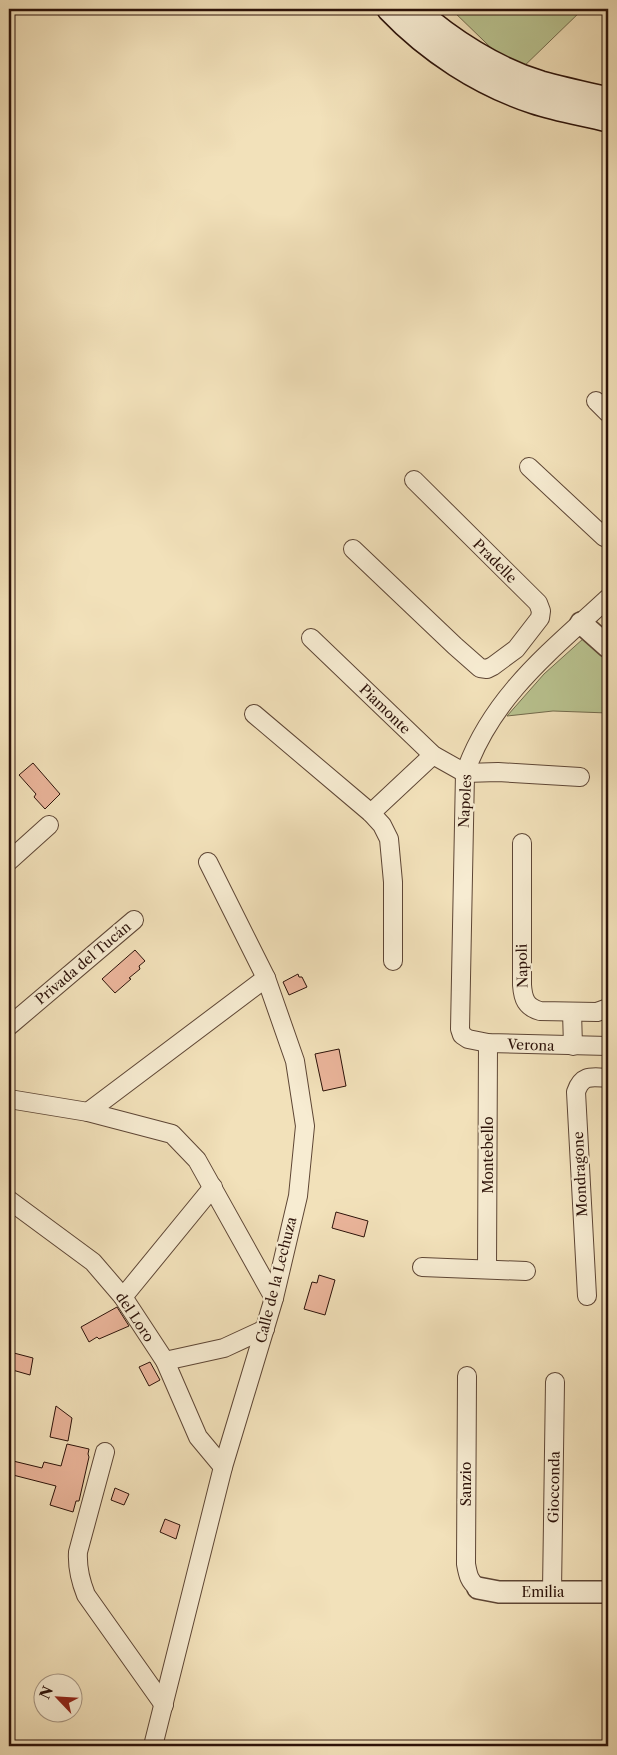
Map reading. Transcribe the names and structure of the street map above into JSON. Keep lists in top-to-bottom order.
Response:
{
  "streets": {
    "street": [
      "Pradelle",
      "Piamonte",
      "Napoles",
      "Privada del Tucán",
      "Napoli",
      "Verona",
      "Montebello",
      "Mondragone",
      "Calle de la Lechuza",
      "del Loro",
      "Sanzio",
      "Giocconda",
      "Emilia"
    ]
  },
  "crossings": [
    ["Piamonte", "Napoles"],
    ["Napoles", "Verona"],
    ["Verona", "Montebello"],
    ["Calle de la Lechuza", "del Loro"],
    ["Sanzio", "Emilia"],
    ["Giocconda", "Emilia"]
  ],
  "north": "top left"
}
